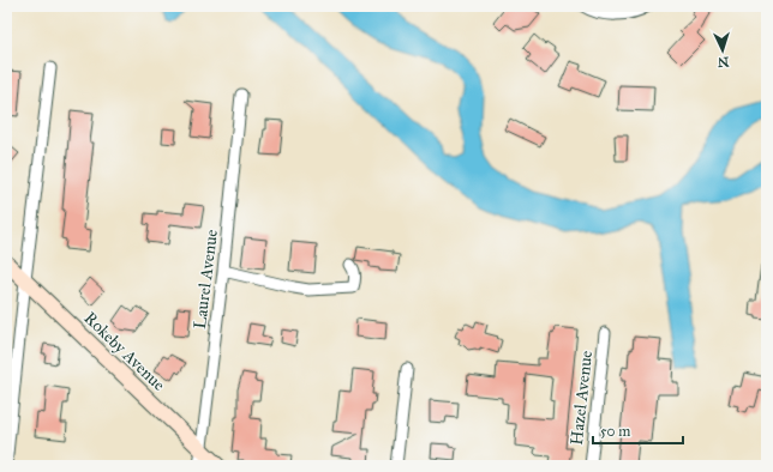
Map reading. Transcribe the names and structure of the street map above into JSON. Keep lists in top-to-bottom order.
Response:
{
  "streets": {
    "street": ["Laurel Avenue", "Rokeby Avenue", "Hazel Avenue"]
  },
  "crossings": [
    ["Laurel Avenue", "Rokeby Avenue"]
  ],
  "scale_bar": "50 m",
  "north": "bottom"
}
